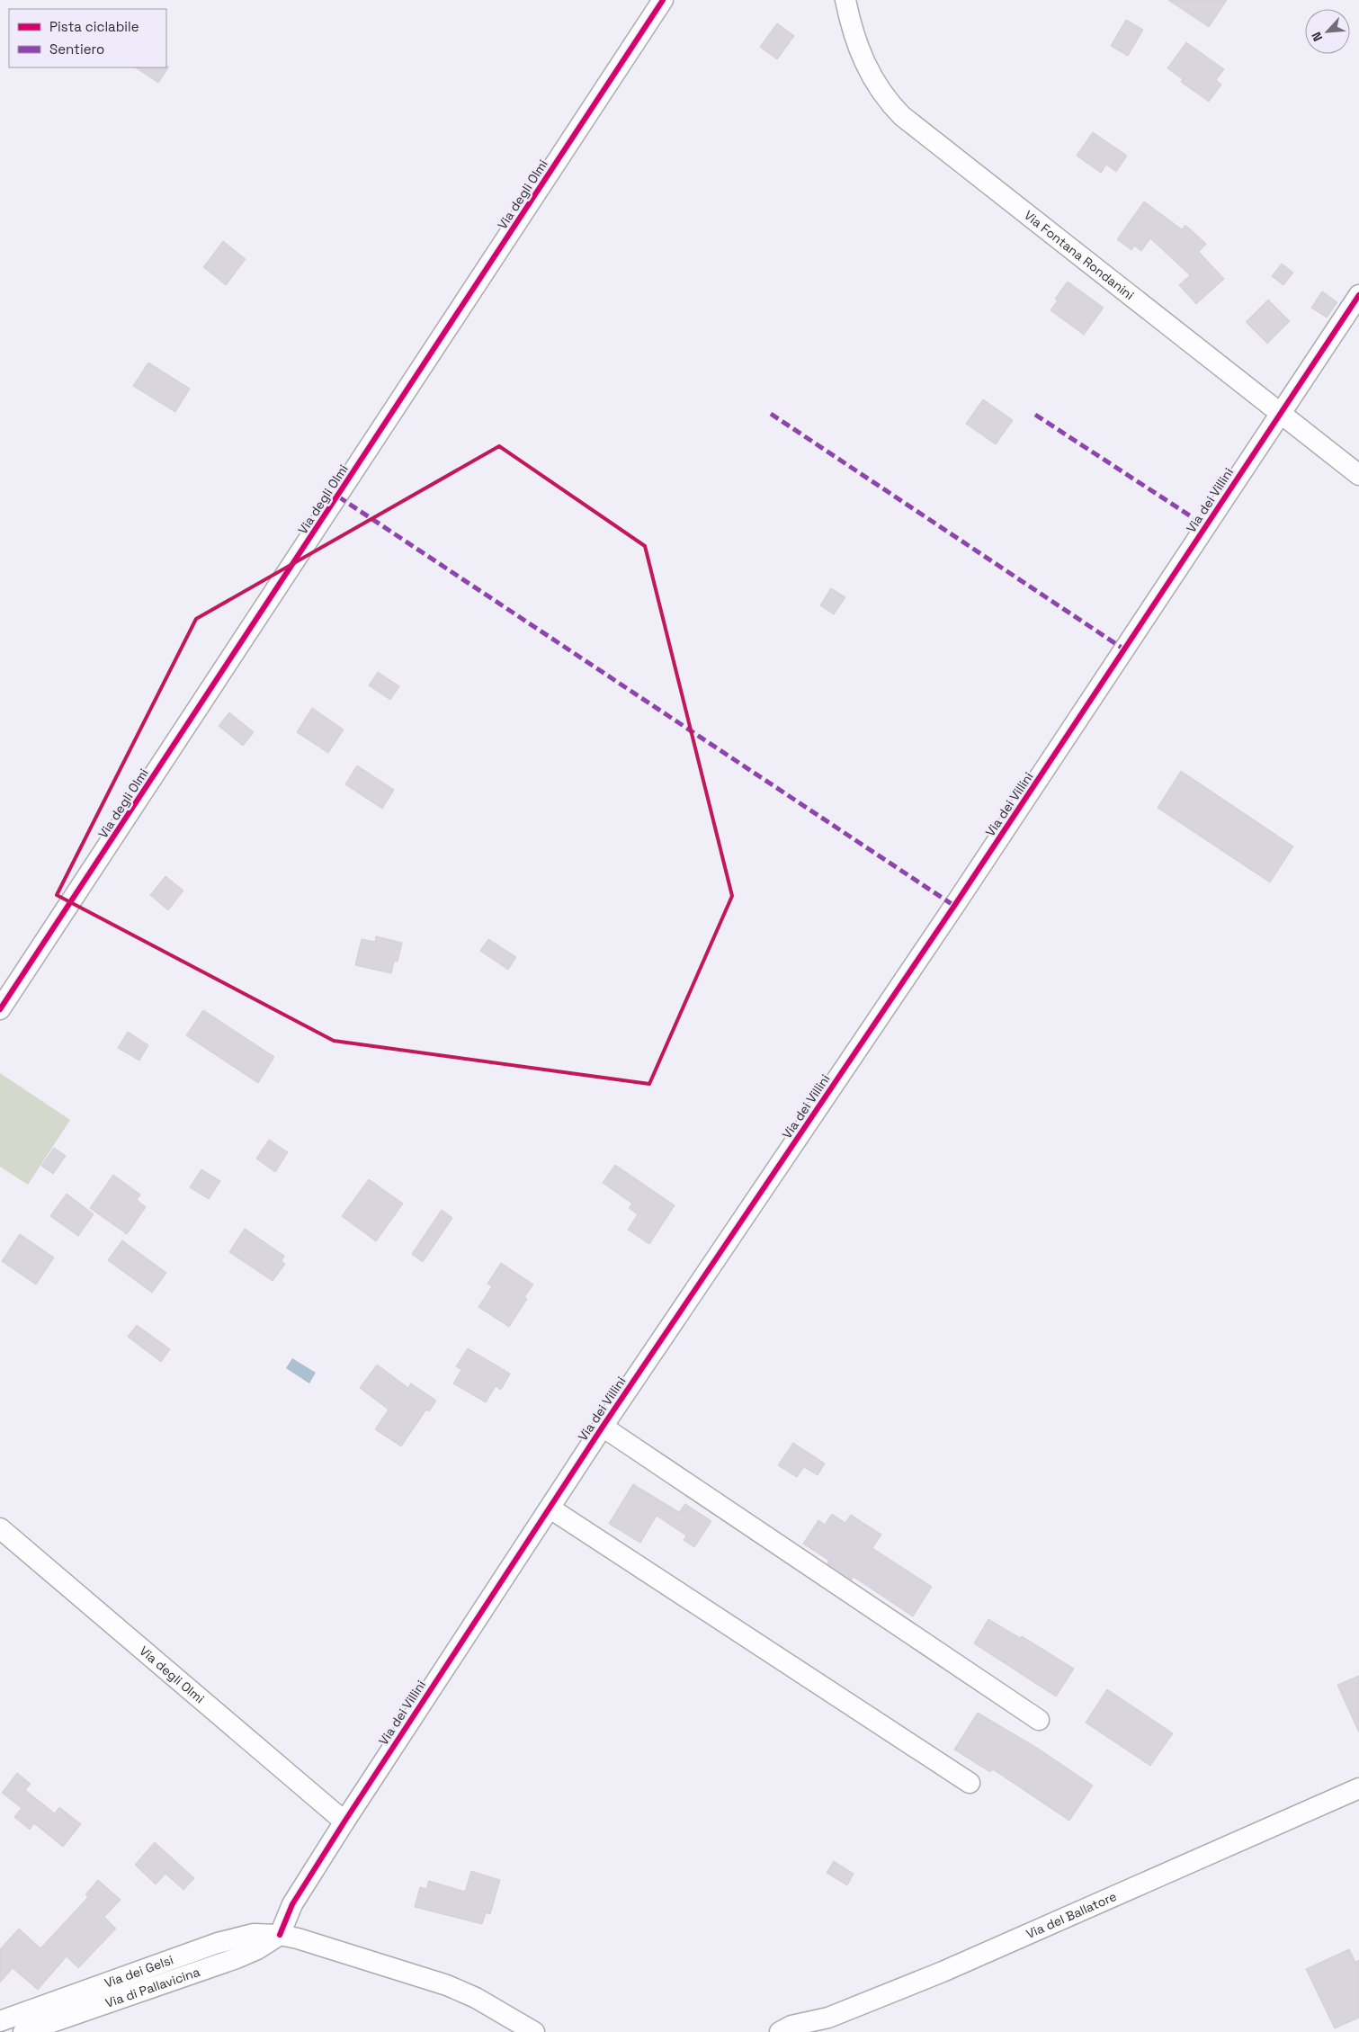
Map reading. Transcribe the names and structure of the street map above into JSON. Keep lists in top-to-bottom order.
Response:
{
  "streets": {
    "street": [
      "Via degli Olmi",
      "Via Fontana Rondanini",
      "Via dei Villini",
      "Via del Ballatore",
      "Via dei Gelsi",
      "Via di Pallavicina"
    ]
  },
  "crossings": [
    ["Via degli Olmi", "Via dei Villini"],
    ["Via Fontana Rondanini", "Via dei Villini"],
    ["Via dei Villini", "Via dei Gelsi"],
    ["Via dei Villini", "Via di Pallavicina"],
    ["Via dei Gelsi", "Via di Pallavicina"]
  ],
  "legend": ["Pista ciclabile", "Sentiero"],
  "north": "bottom left"
}
